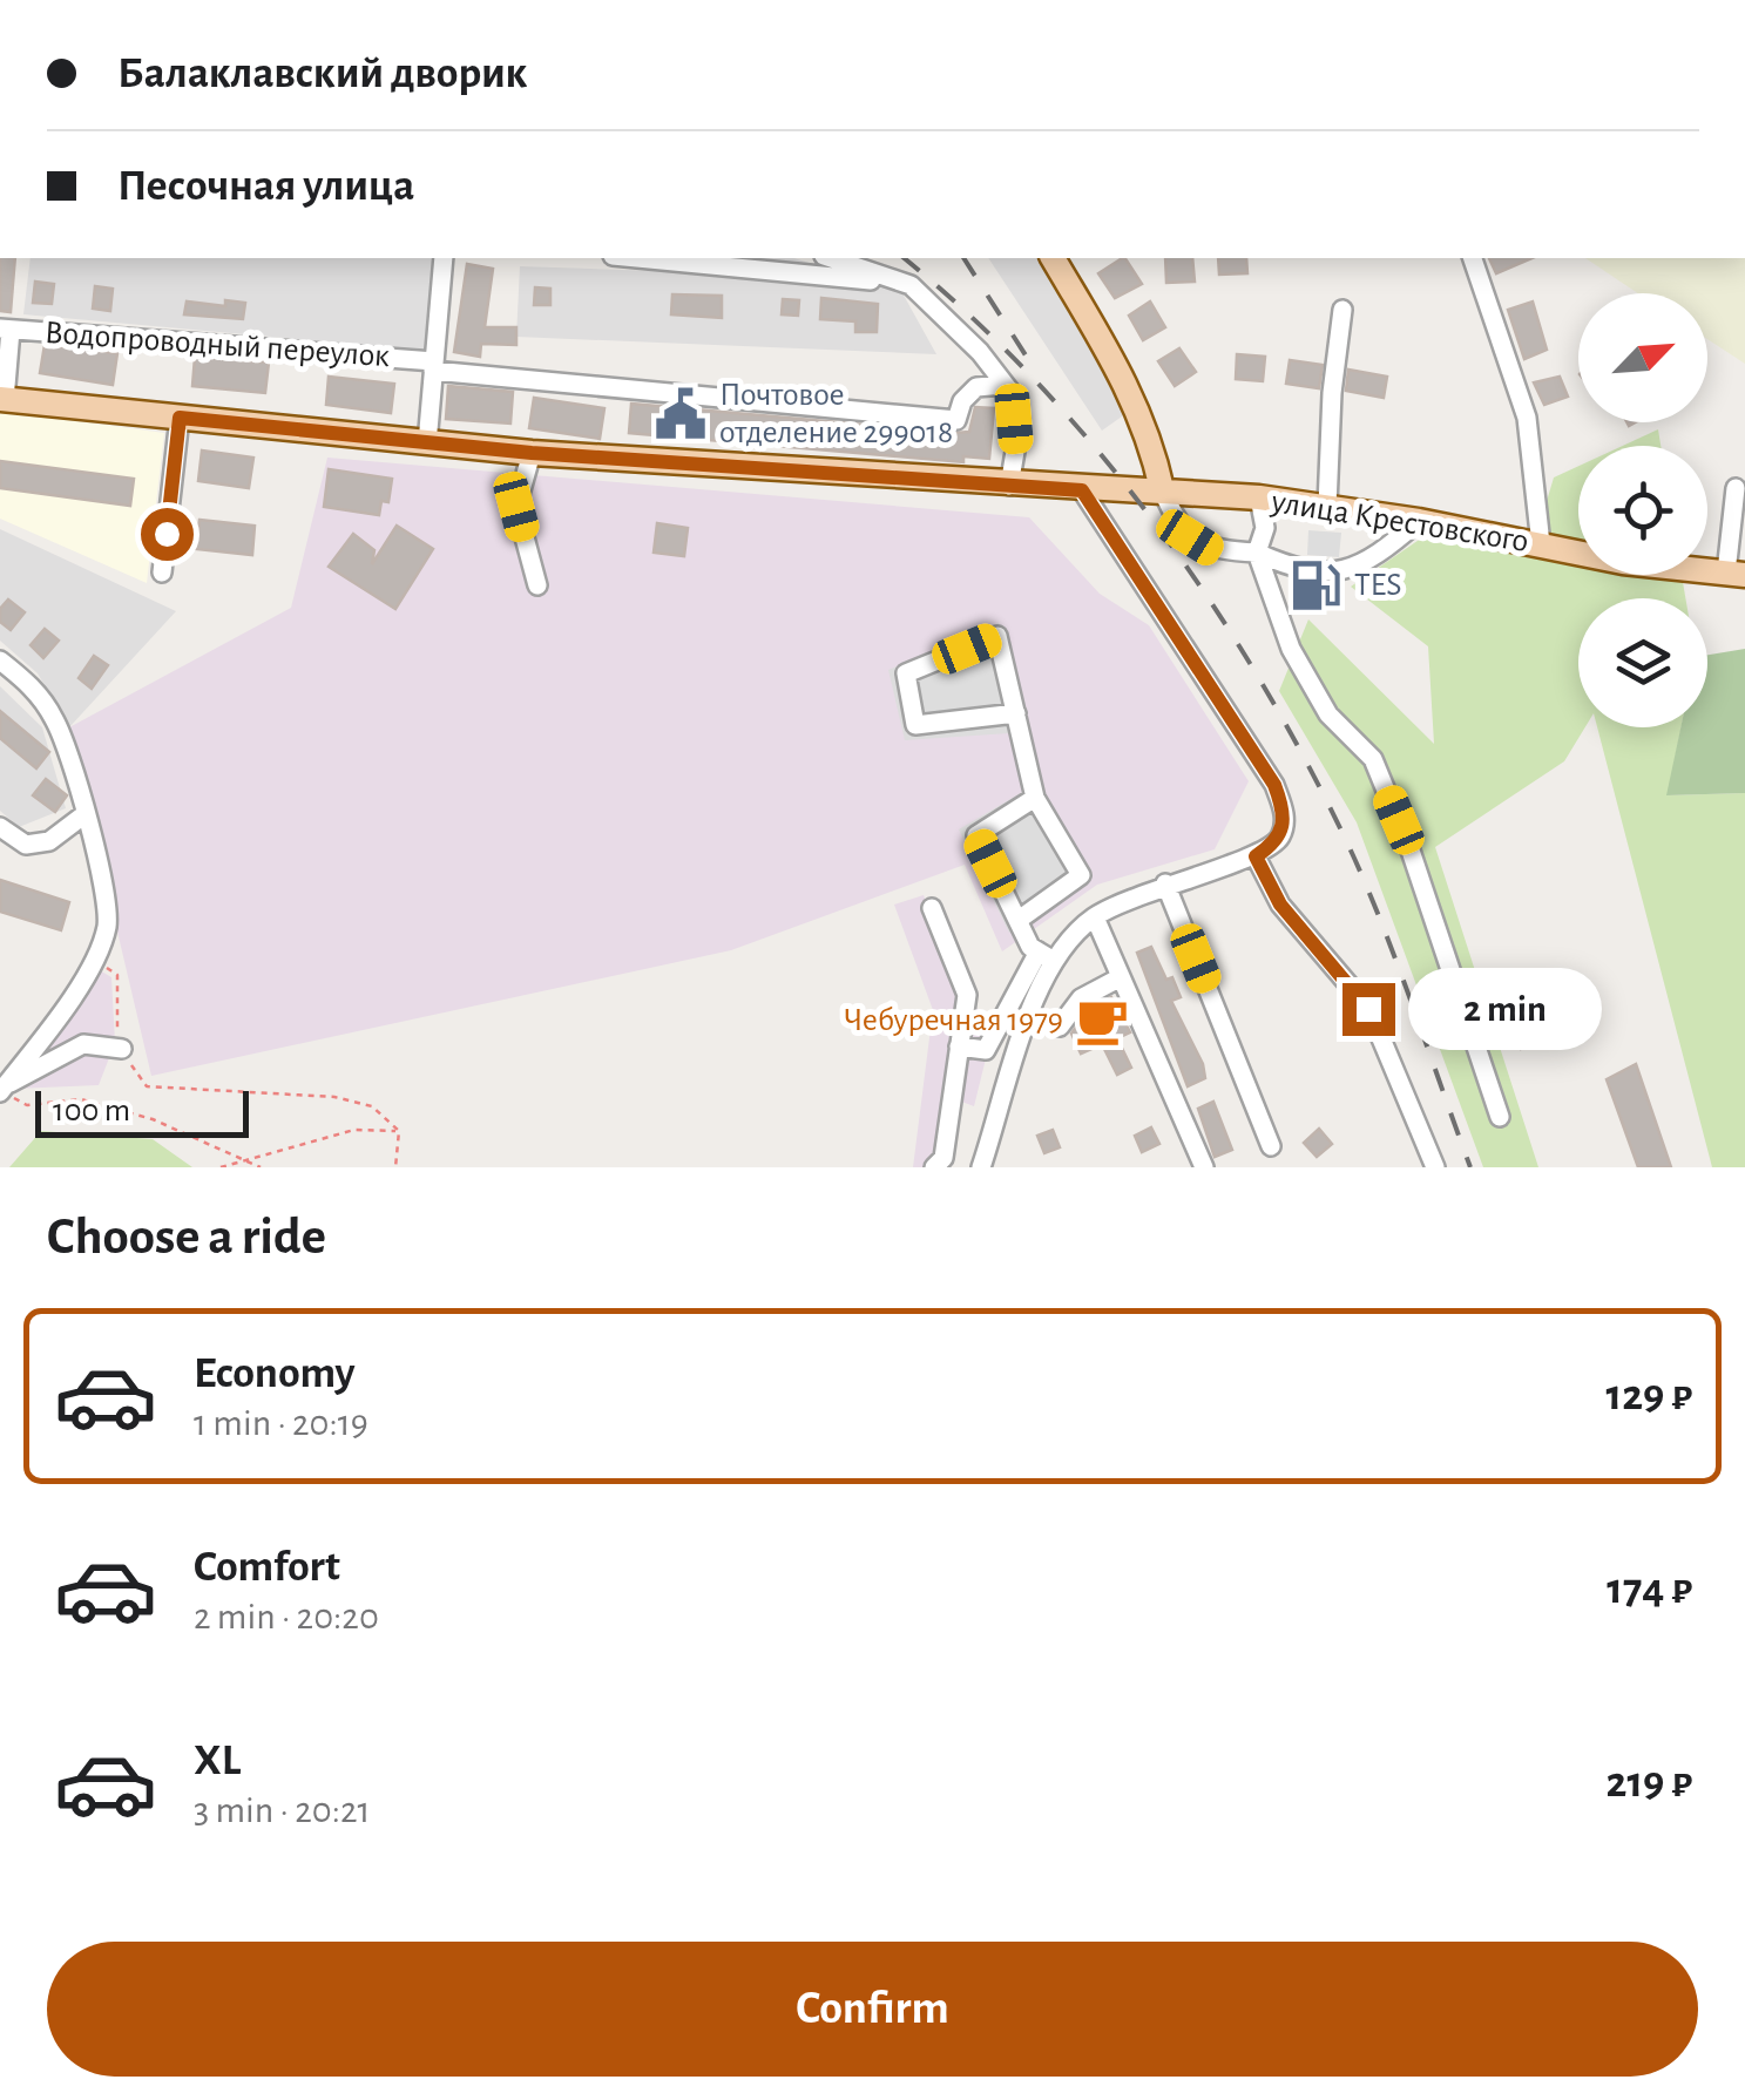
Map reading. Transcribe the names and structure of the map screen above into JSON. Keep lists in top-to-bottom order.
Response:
{
  "streets": {
    "main road": ["улица Крестовского"],
    "street": ["Водопроводный переулок"]
  },
  "places": {
    "public building": ["Почтовое отделение 299018"],
    "fuel station": ["TES"],
    "cafe": ["Чебуречная 1979"]
  },
  "scale_bar": "100 m",
  "north": "top right",
  "page": {
    "banner": ["Балаклавский дворик", "Песочная улица"],
    "bubble": "2 min",
    "scale": "100 m",
    "heading": "Choose a ride",
    "list": [
      {
        "name": "Economy",
        "note": "1 min · 20:19",
        "value": "129 ₽"
      },
      {
        "name": "Comfort",
        "note": "2 min · 20:20",
        "value": "174 ₽"
      },
      {
        "name": "XL",
        "note": "3 min · 20:21",
        "value": "219 ₽"
      }
    ],
    "buttons": "Confirm"
  }
}
